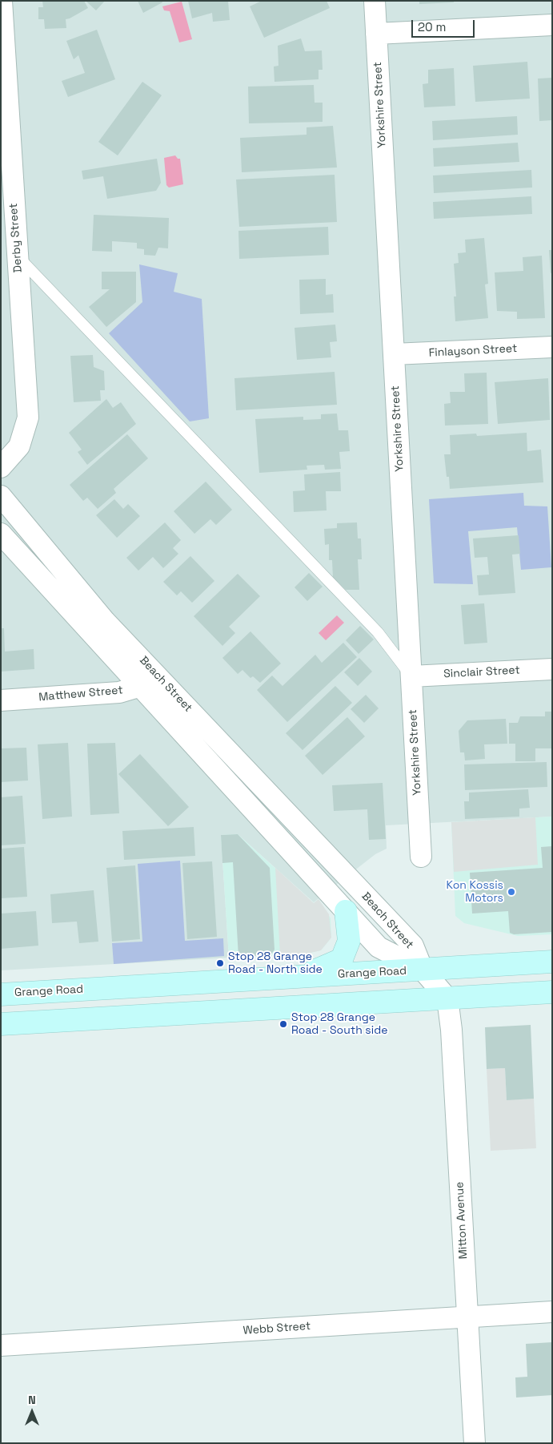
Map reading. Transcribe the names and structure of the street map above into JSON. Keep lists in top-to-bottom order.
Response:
{
  "streets": {
    "main road": ["Grange Road"],
    "street": [
      "Yorkshire Street",
      "Derby Street",
      "Finlayson Street",
      "Sinclair Street",
      "Beach Street",
      "Matthew Street",
      "Mitton Avenue",
      "Webb Street"
    ]
  },
  "crossings": [
    ["Yorkshire Street", "Finlayson Street"],
    ["Yorkshire Street", "Sinclair Street"],
    ["Beach Street", "Matthew Street"],
    ["Beach Street", "Grange Road"],
    ["Mitton Avenue", "Webb Street"]
  ],
  "places": ["Kon Kossis Motors", "Stop 28 Grange Road - North side", "Stop 28 Grange Road - South side"],
  "scale_bar": "20 m",
  "north": "top"
}
